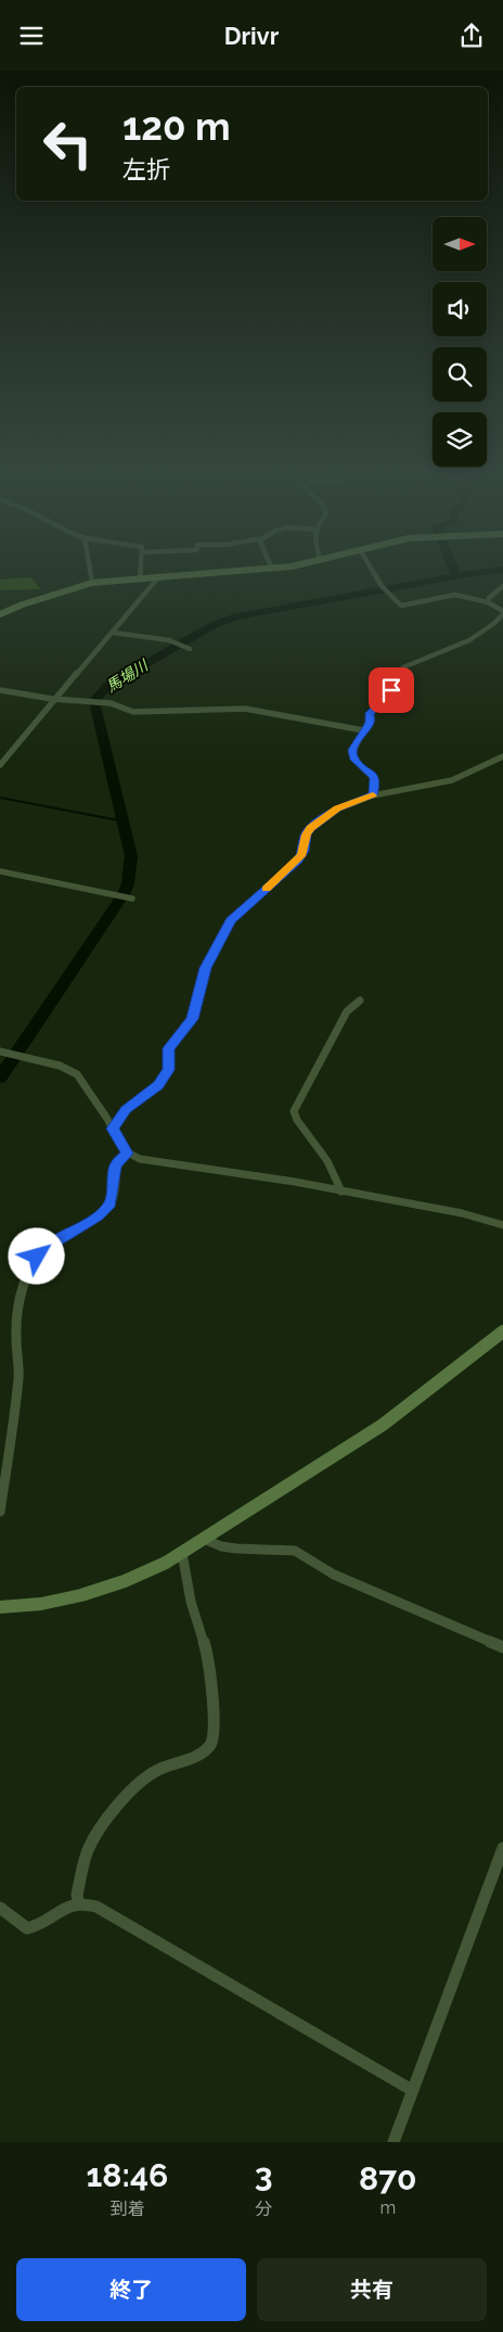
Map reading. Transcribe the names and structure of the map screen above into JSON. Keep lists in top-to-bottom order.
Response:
{
  "water": ["馬場川"],
  "north": "right",
  "page": {
    "header": "Drivr",
    "turn": ["120 m", "左折"],
    "eta": [
      "18:46",
      "到着",
      "3",
      "分",
      "870",
      "m"
    ],
    "buttons": ["終了", "共有"]
  }
}
